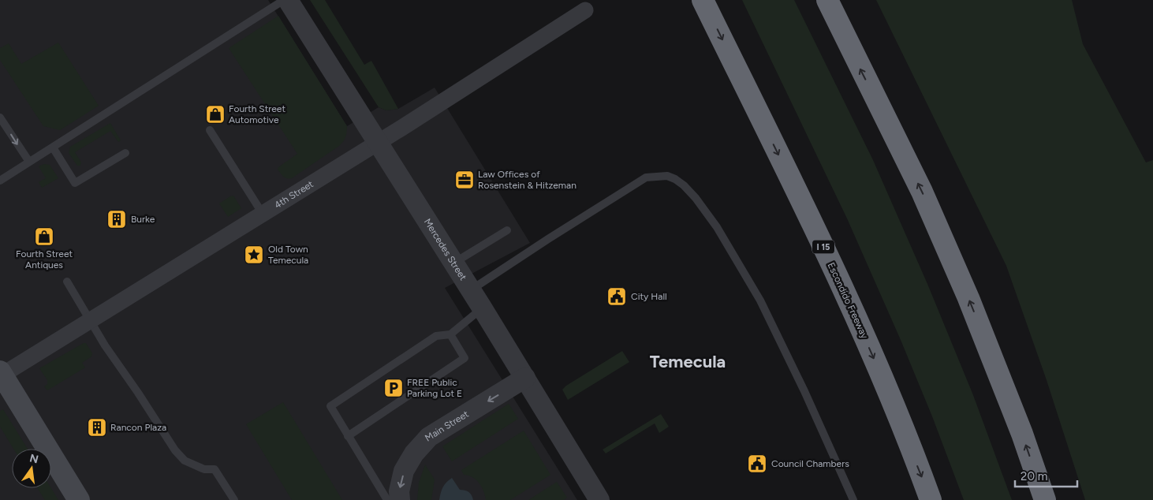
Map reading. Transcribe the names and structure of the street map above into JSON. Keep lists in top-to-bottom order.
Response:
{
  "streets": {
    "highway": ["I 15", "Escondido Freeway"],
    "street": ["4th Street", "Mercedes Street", "Main Street"]
  },
  "crossings": [
    ["4th Street", "Mercedes Street"],
    ["Mercedes Street", "Main Street"]
  ],
  "one_way": ["Main Street"],
  "districts": ["Temecula"],
  "places": {
    "shop": ["Fourth Street Automotive", "Fourth Street Antiques"],
    "office": ["Law Offices of Rosenstein & Hitzeman"],
    "building": ["Burke", "Rancon Plaza"],
    "place": ["Old Town Temecula"],
    "public building": ["City Hall", "Council Chambers"],
    "parking": ["FREE Public Parking Lot E"]
  },
  "scale_bar": "20 m",
  "north": "top"
}
